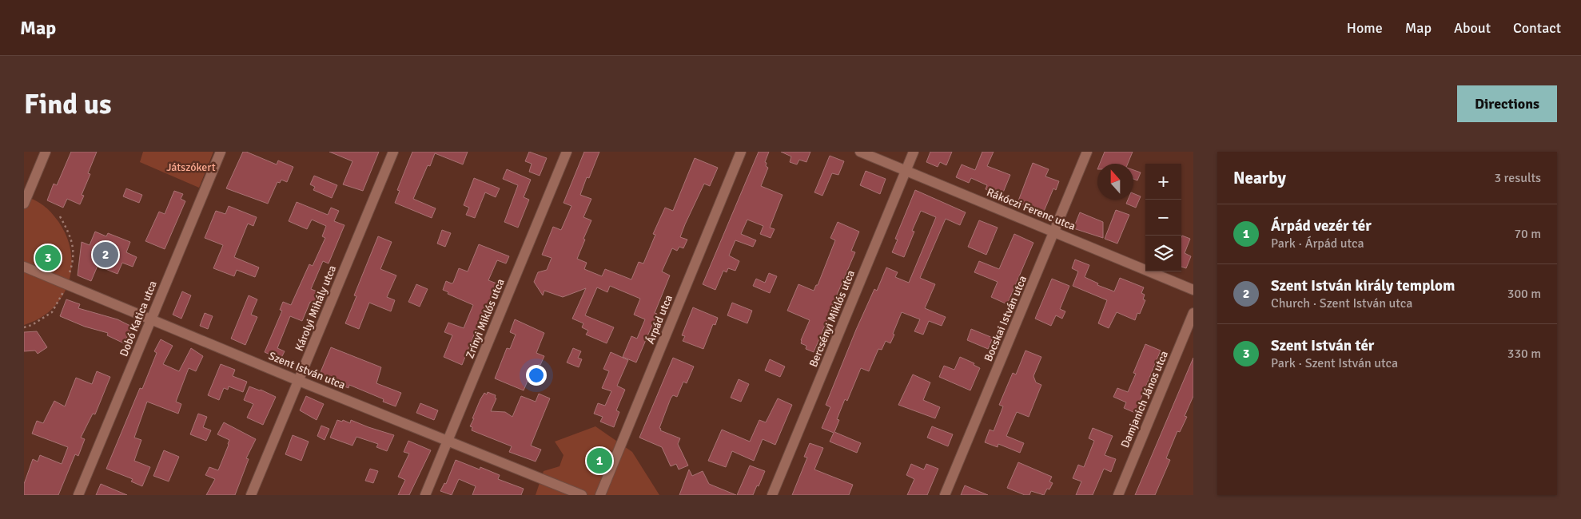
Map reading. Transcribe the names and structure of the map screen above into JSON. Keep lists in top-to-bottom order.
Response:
{
  "streets": {
    "street": [
      "Rákóczi Ferenc utca",
      "Károlyi Mihály utca",
      "Dobó Katica utca",
      "Zrínyi Miklós utca",
      "Bercsényi Miklós utca",
      "Bocskai István utca",
      "Árpád utca",
      "Szent István utca",
      "Damjanich János utca"
    ]
  },
  "crossings": [
    ["Rákóczi Ferenc utca", "Bercsényi Miklós utca"],
    ["Rákóczi Ferenc utca", "Bocskai István utca"],
    ["Károlyi Mihály utca", "Szent István utca"],
    ["Dobó Katica utca", "Szent István utca"],
    ["Zrínyi Miklós utca", "Szent István utca"]
  ],
  "parks": ["Játszókert"],
  "north": "top",
  "page": {
    "header": "Map",
    "nav": [
      "Home",
      "Map",
      "About",
      "Contact"
    ],
    "buttons": "Directions",
    "title": "Find us",
    "heading": ["Nearby", "3 results"],
    "map_buttons": ["+", "−"],
    "list": [
      {
        "mark": "1",
        "name": "Árpád vezér tér",
        "note": "Park · Árpád utca",
        "value": "70 m"
      },
      {
        "mark": "2",
        "name": "Szent István király templom",
        "note": "Church · Szent István utca",
        "value": "300 m"
      },
      {
        "mark": "3",
        "name": "Szent István tér",
        "note": "Park · Szent István utca",
        "value": "330 m"
      }
    ],
    "pins": ["2", "3", "1"]
  }
}
